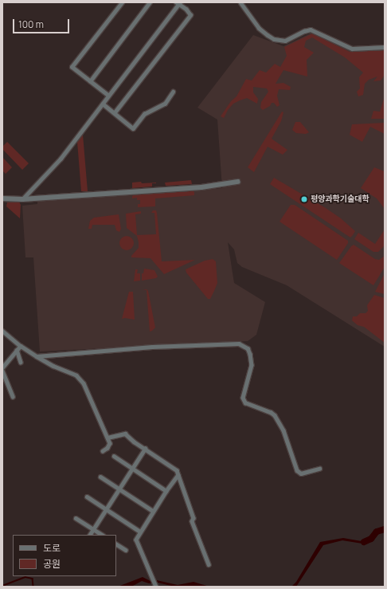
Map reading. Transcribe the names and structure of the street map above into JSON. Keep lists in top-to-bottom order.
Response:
{
  "places": ["평양과학기술대학"],
  "legend": ["도로", "공원"],
  "scale_bar": "100 m"
}
